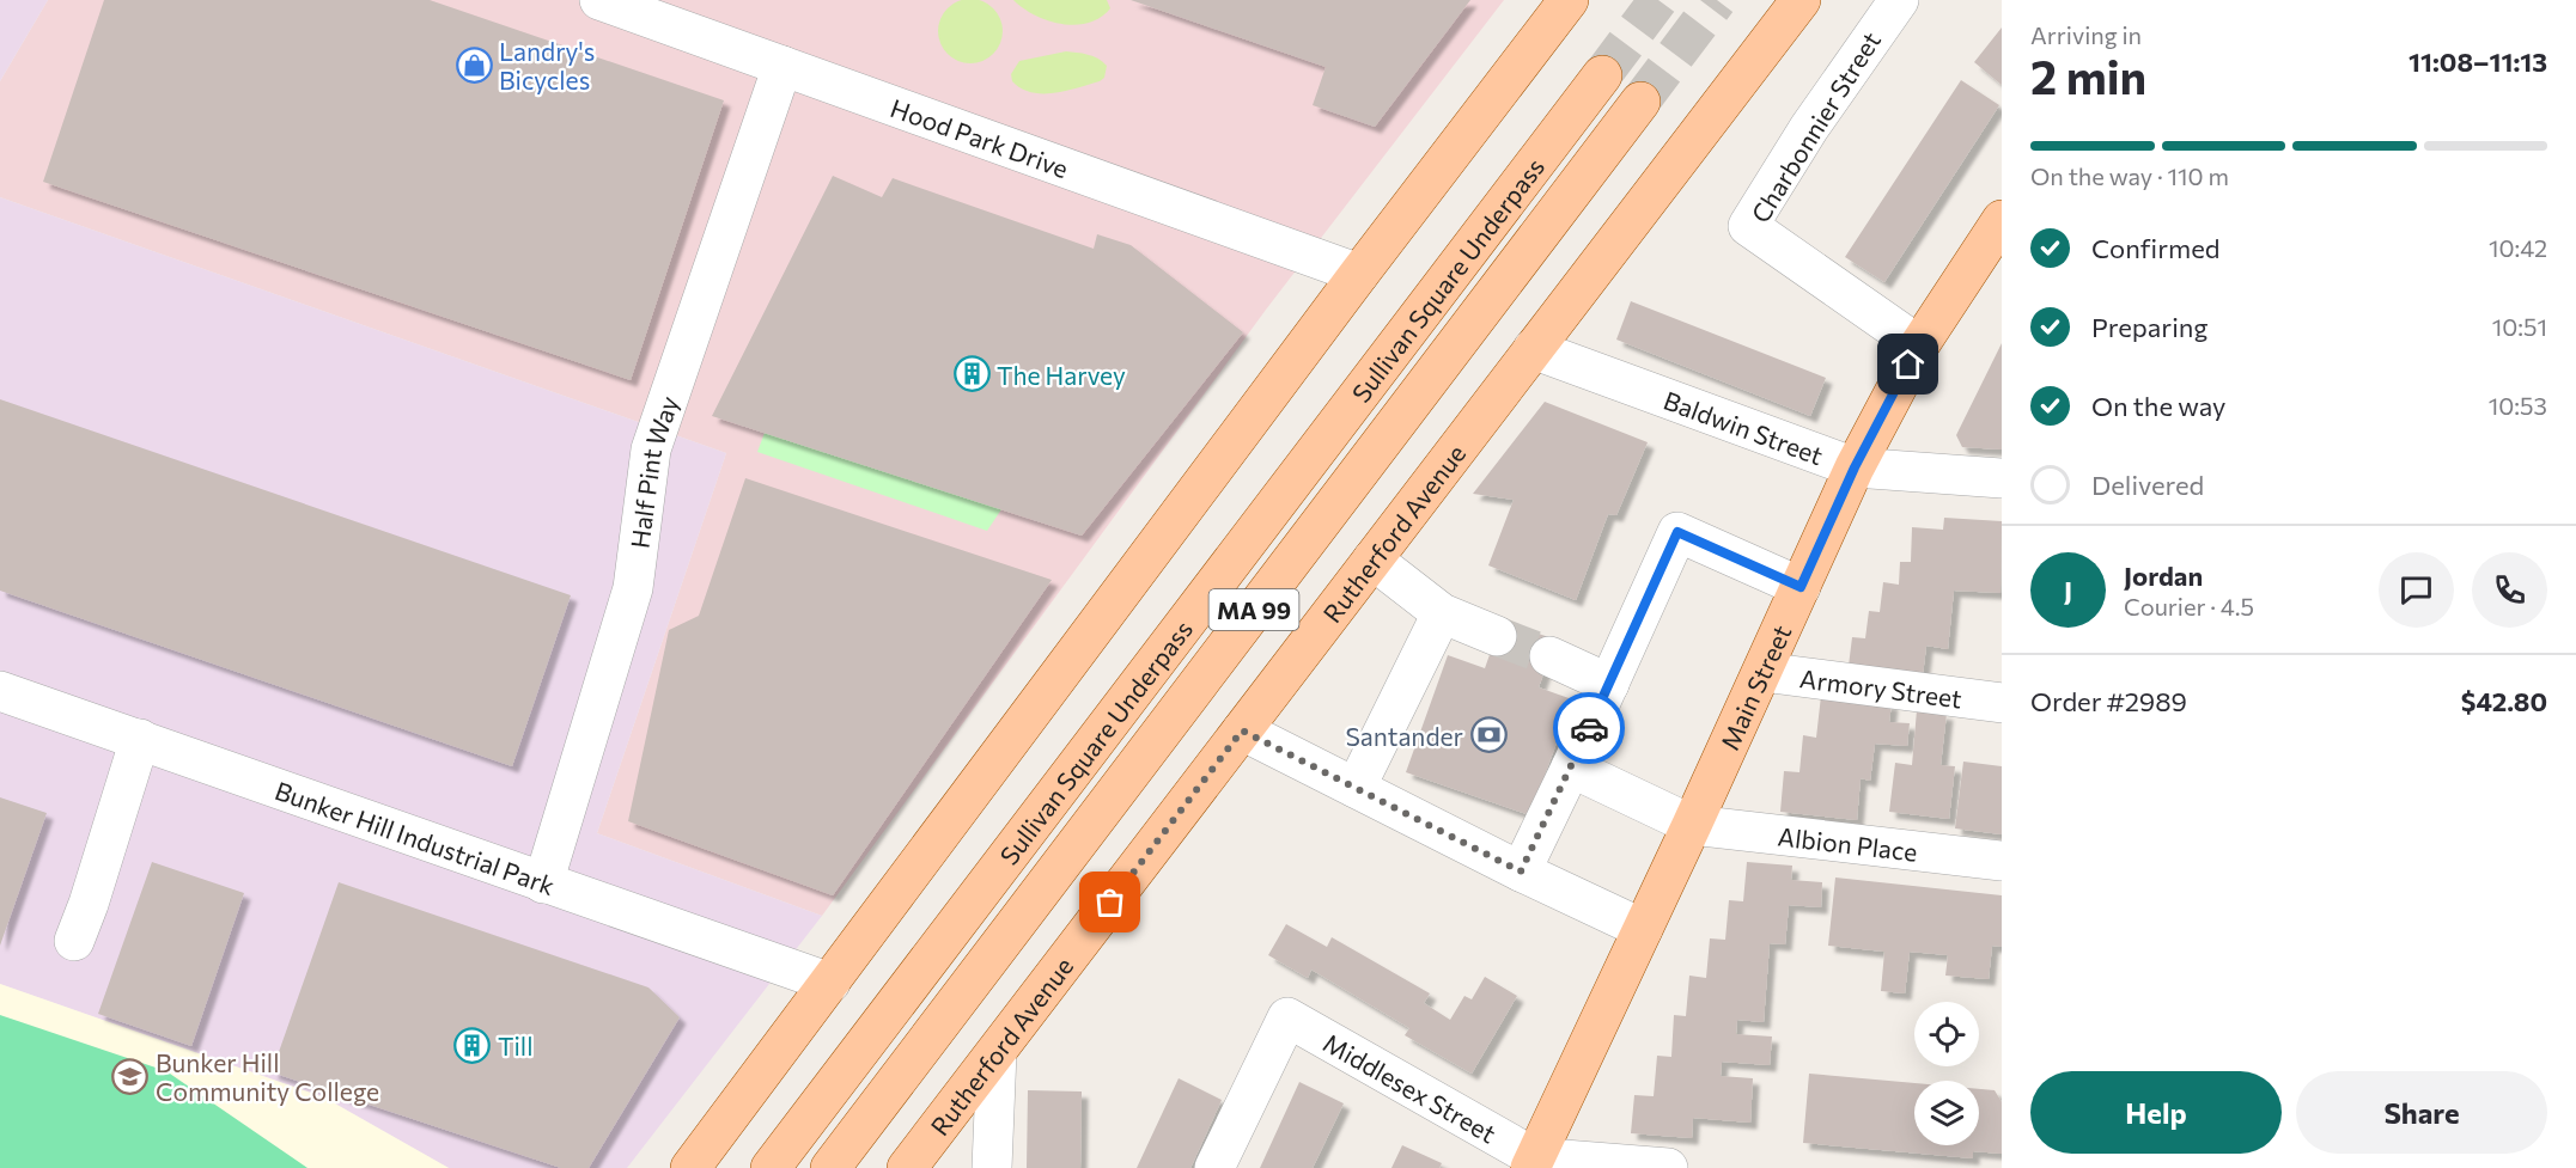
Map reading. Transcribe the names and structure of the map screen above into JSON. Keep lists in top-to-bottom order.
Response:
{
  "streets": {
    "main road": [
      "Sullivan Square Underpass",
      "Rutherford Avenue",
      "MA 99",
      "Main Street"
    ],
    "street": [
      "Charbonnier Street",
      "Hood Park Drive",
      "Baldwin Street",
      "Half Pint Way",
      "Armory Street",
      "Bunker Hill Industrial Park",
      "Albion Place",
      "Middlesex Street"
    ]
  },
  "crossings": [
    ["Charbonnier Street", "Main Street"],
    ["Hood Park Drive", "Half Pint Way"],
    ["Baldwin Street", "Rutherford Avenue"],
    ["Baldwin Street", "Main Street"],
    ["Half Pint Way", "Bunker Hill Industrial Park"],
    ["Main Street", "Armory Street"],
    ["Main Street", "Albion Place"],
    ["Main Street", "Middlesex Street"]
  ],
  "places": {
    "shop": ["Landry's Bicycles"],
    "building": ["The Harvey", "Till"],
    "bank": ["Santander"],
    "school or university": ["Bunker Hill Community College"]
  },
  "page": {
    "heading": ["2 min", "Arriving in", "11:08–11:13"],
    "panel": [
      "Jordan",
      "Courier · 4.5",
      "Order #2989",
      "$42.80"
    ],
    "bar": "On the way · 110 m",
    "list": [
      ["Confirmed", "10:42"],
      ["Preparing", "10:51"],
      ["On the way", "10:53"],
      "Delivered"
    ],
    "round": "J",
    "buttons": ["Help", "Share"]
  }
}
